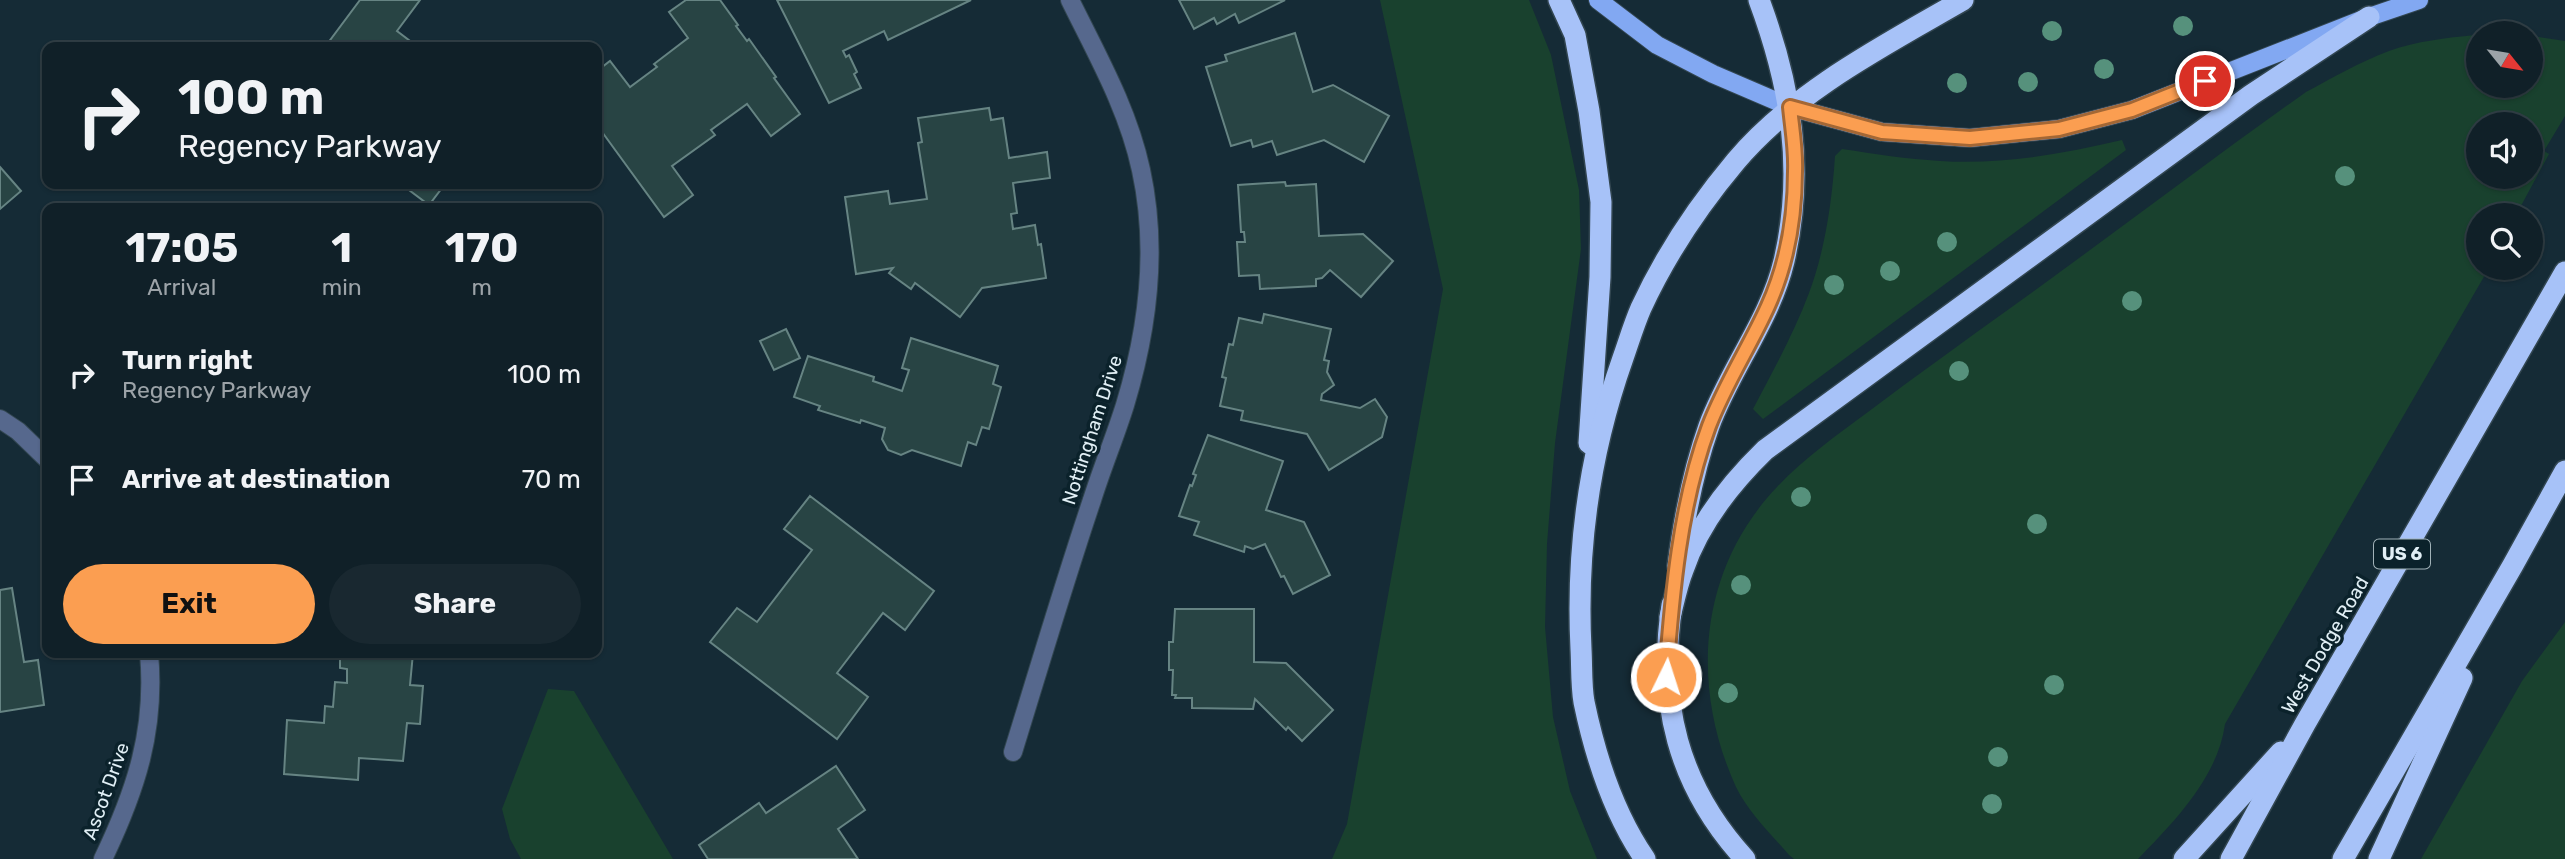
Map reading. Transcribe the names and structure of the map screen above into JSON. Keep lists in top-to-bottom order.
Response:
{
  "streets": {
    "highway": ["US 6", "West Dodge Road"],
    "street": ["Nottingham Drive", "Ascot Drive"]
  },
  "north": "bottom right",
  "page": {
    "turn": ["100 m", "Regency Parkway"],
    "eta": [
      "17:05",
      "Arrival",
      "1",
      "min",
      "170",
      "m"
    ],
    "list": [
      {
        "name": "Turn right",
        "note": "Regency Parkway",
        "value": "100 m"
      },
      {
        "name": "Arrive at destination",
        "value": "70 m"
      }
    ],
    "buttons": ["Exit", "Share"]
  }
}
